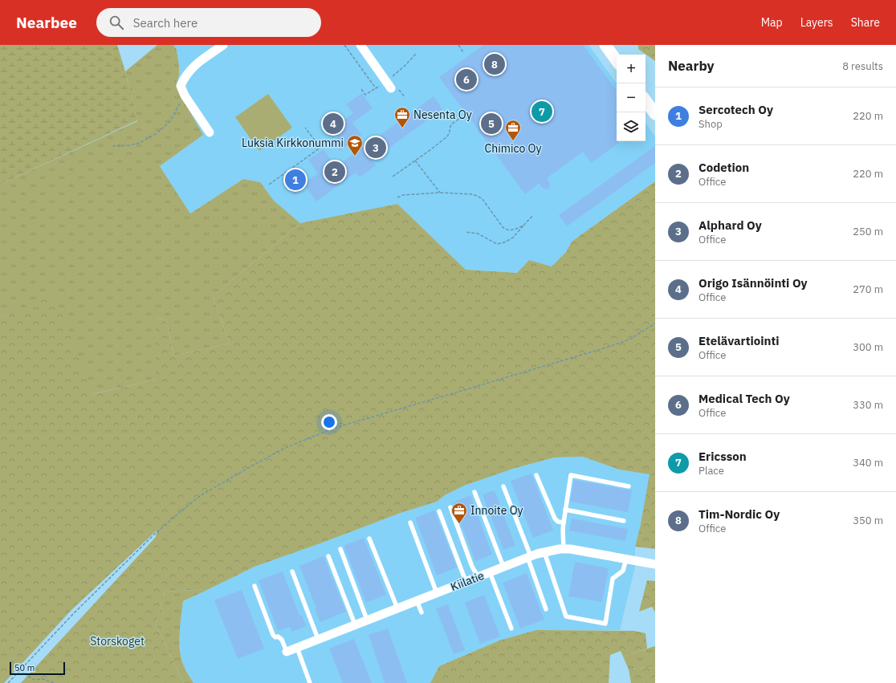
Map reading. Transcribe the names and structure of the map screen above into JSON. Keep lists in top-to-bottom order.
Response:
{
  "streets": {
    "street": ["Kiilatie"]
  },
  "parks": ["Storskoget"],
  "places": {
    "office": ["Nesenta Oy", "Chimico Oy", "Innoite Oy"],
    "school or university": ["Luksia Kirkkonummi"]
  },
  "scale_bar": "50 m",
  "page": {
    "header": "Nearbee",
    "search": "Search here",
    "nav": ["Map", "Layers", "Share"],
    "heading": ["Nearby", "8 results"],
    "pins": [
      "8",
      "6",
      "7",
      "4",
      "5",
      "3",
      "2",
      "1"
    ],
    "map_buttons": ["+", "−"],
    "list": [
      {
        "mark": "1",
        "name": "Sercotech Oy",
        "note": "Shop",
        "value": "220 m"
      },
      {
        "mark": "2",
        "name": "Codetion",
        "note": "Office",
        "value": "220 m"
      },
      {
        "mark": "3",
        "name": "Alphard Oy",
        "note": "Office",
        "value": "250 m"
      },
      {
        "mark": "4",
        "name": "Origo Isännöinti Oy",
        "note": "Office",
        "value": "270 m"
      },
      {
        "mark": "5",
        "name": "Etelävartiointi",
        "note": "Office",
        "value": "300 m"
      },
      {
        "mark": "6",
        "name": "Medical Tech Oy",
        "note": "Office",
        "value": "330 m"
      },
      {
        "mark": "7",
        "name": "Ericsson",
        "note": "Place",
        "value": "340 m"
      },
      {
        "mark": "8",
        "name": "Tim-Nordic Oy",
        "note": "Office",
        "value": "350 m"
      }
    ],
    "scale": "50 m"
  }
}
